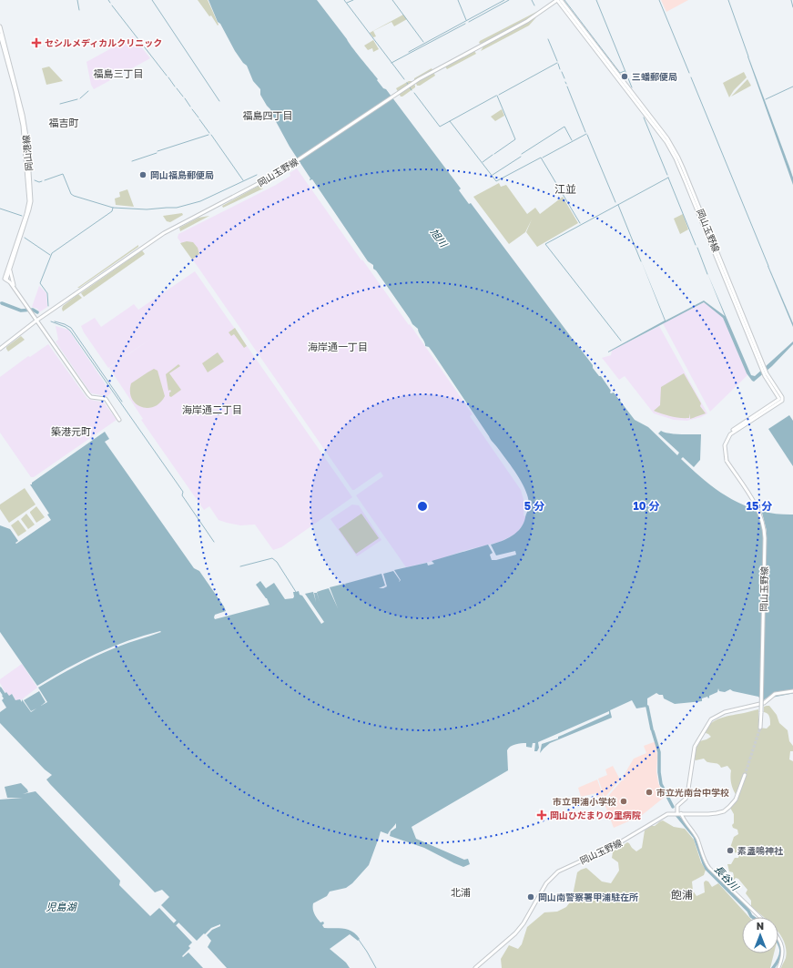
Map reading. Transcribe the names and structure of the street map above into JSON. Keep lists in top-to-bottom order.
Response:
{
  "streets": {
    "main road": ["岡山港線", "岡山玉野線"]
  },
  "districts": [
    "福島三丁目",
    "福島四丁目",
    "福吉町",
    "江並",
    "海岸通一丁目",
    "海岸通二丁目",
    "築港元町",
    "北浦",
    "飽浦"
  ],
  "water": ["旭川", "長谷川", "児島湖"],
  "places": {
    "health": ["セシルメディカルクリニック", "岡山ひだまりの里病院"],
    "other": [
      "三蟠郵便局",
      "岡山福島郵便局",
      "市立光南台中学校",
      "市立甲浦小学校",
      "素盞嗚神社",
      "岡山南警察署甲浦駐在所"
    ]
  },
  "north": "top",
  "rings": ["5 分", "10 分", "15 分"]
}
